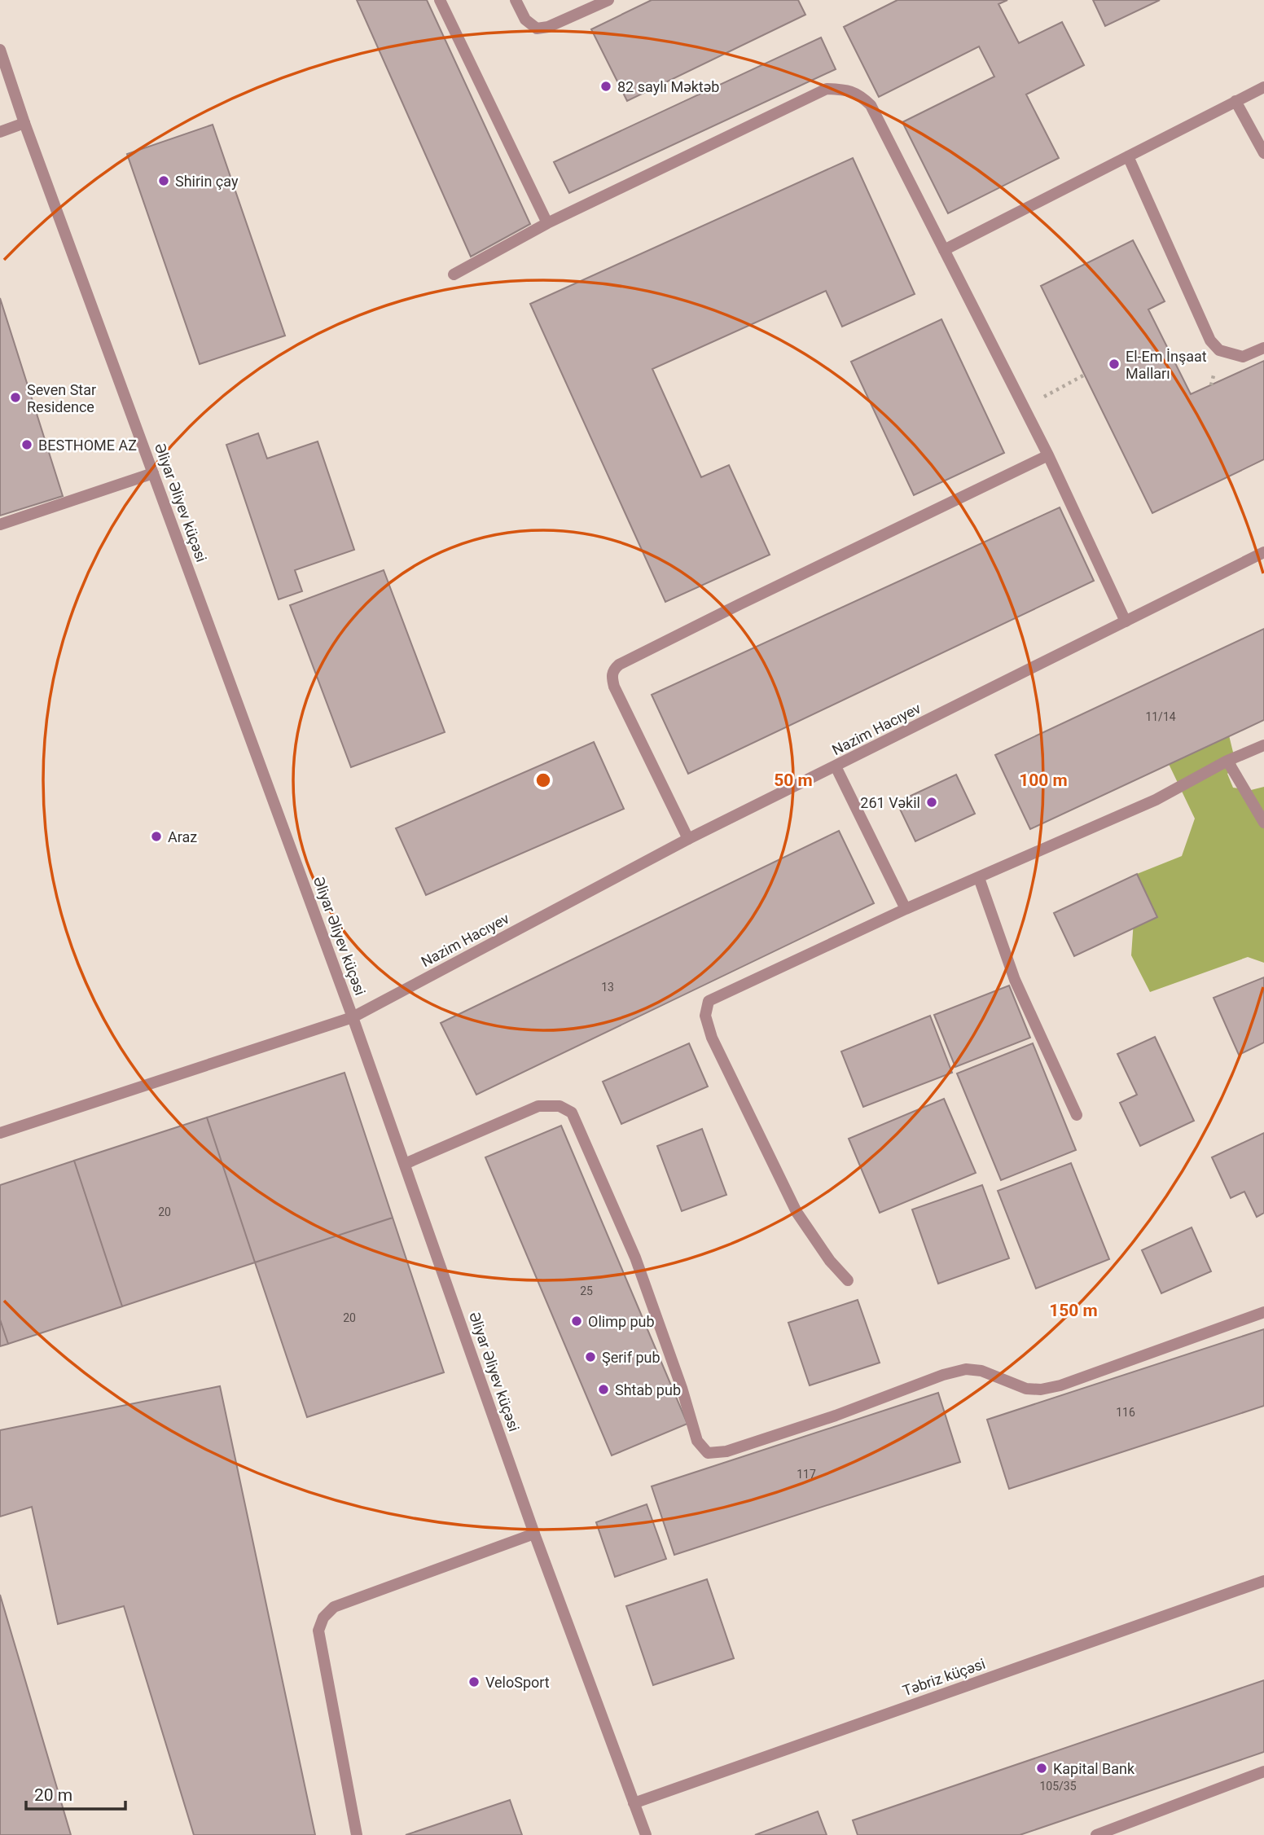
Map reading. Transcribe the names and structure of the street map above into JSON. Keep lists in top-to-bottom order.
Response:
{
  "streets": {
    "street": ["Əliyar Əliyev küçəsi", "Nazim Hacıyev", "Təbriz küçəsi"]
  },
  "crossings": [
    ["Əliyar Əliyev küçəsi", "Nazim Hacıyev"],
    ["Əliyar Əliyev küçəsi", "Təbriz küçəsi"]
  ],
  "places": [
    "82 saylı Məktəb",
    "Shirin çay",
    "El-Em İnşaat Malları",
    "Seven Star Residence",
    "BESTHOME AZ",
    "261 Vəkil",
    "Araz",
    "Olimp pub",
    "Şerif pub",
    "Shtab pub",
    "VeloSport",
    "Kapital Bank"
  ],
  "house_numbers": [
    "11/14",
    "13",
    "20",
    "25",
    "20",
    "116",
    "117",
    "105/35"
  ],
  "scale_bar": "20 m",
  "rings": ["50 m", "100 m", "150 m"]
}
